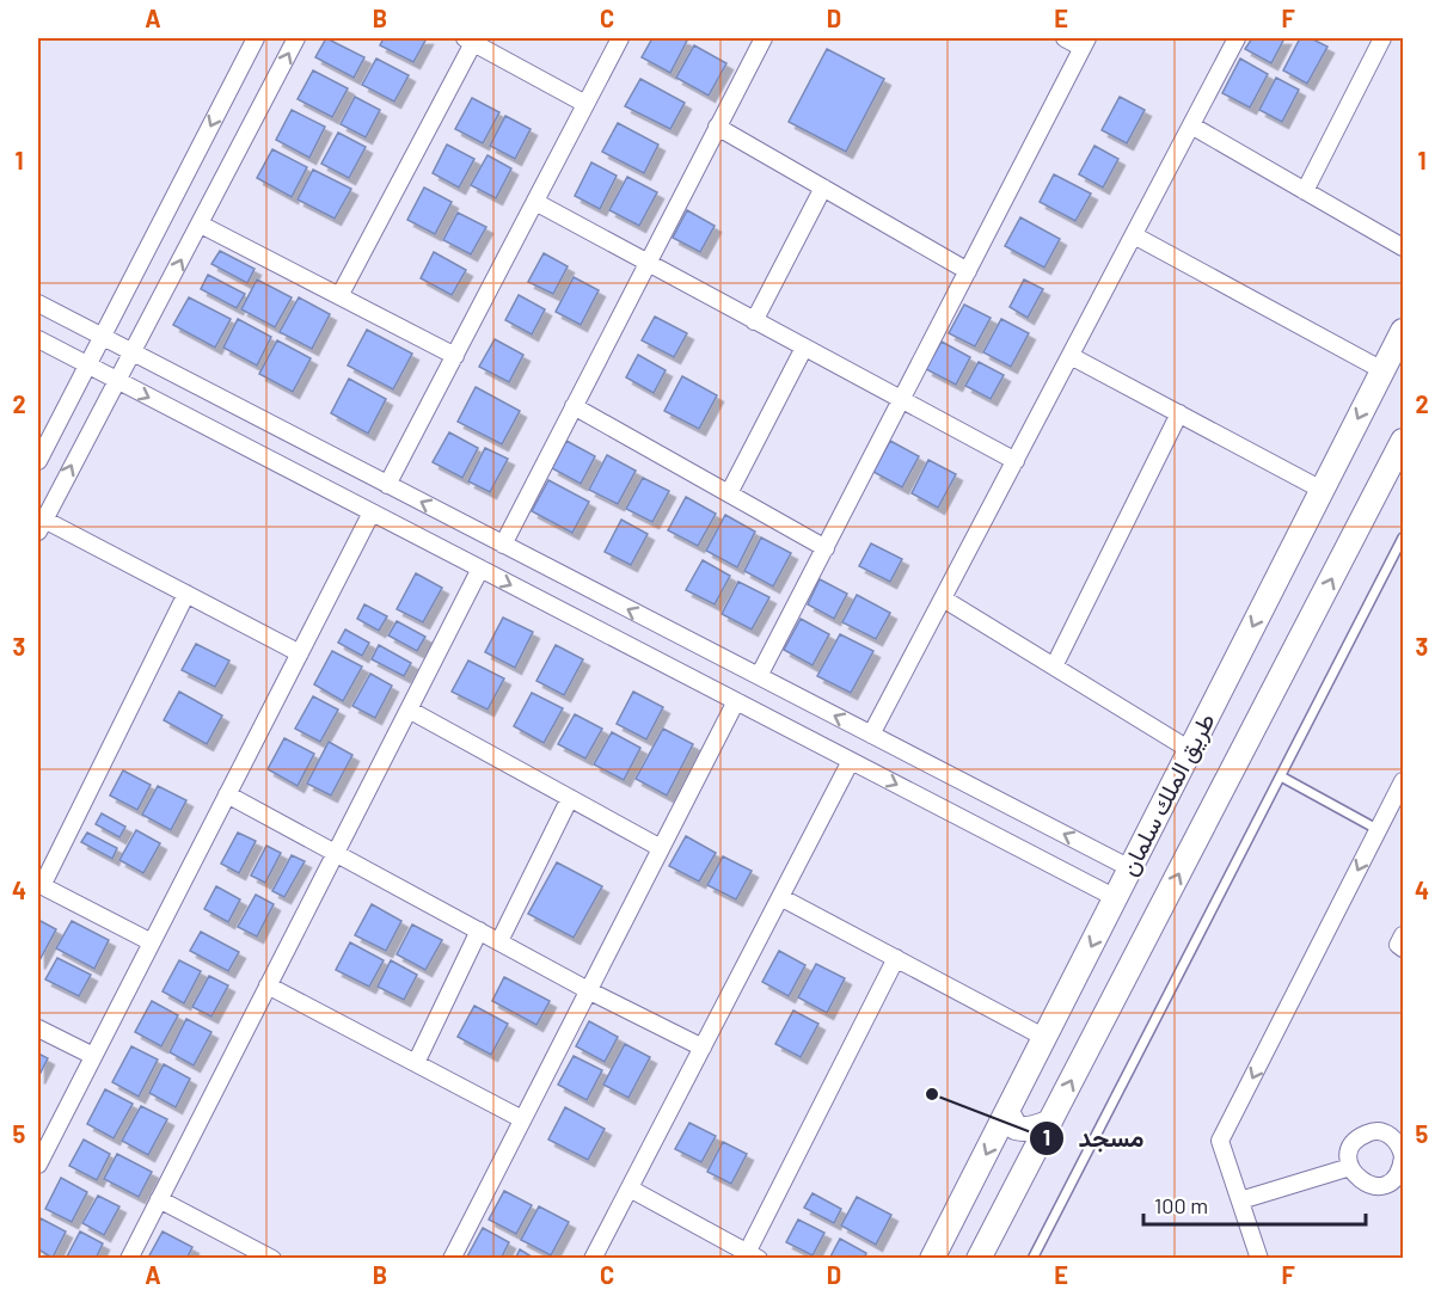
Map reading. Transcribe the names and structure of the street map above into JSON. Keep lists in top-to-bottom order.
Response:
{
  "streets": {
    "main road": ["طريق الملك سلمان"]
  },
  "places": ["مسجد"],
  "scale_bar": "100 m",
  "grid": {
    "columns": [
      "A",
      "B",
      "C",
      "D",
      "E",
      "F"
    ],
    "rows": [
      "1",
      "2",
      "3",
      "4",
      "5"
    ]
  }
}
